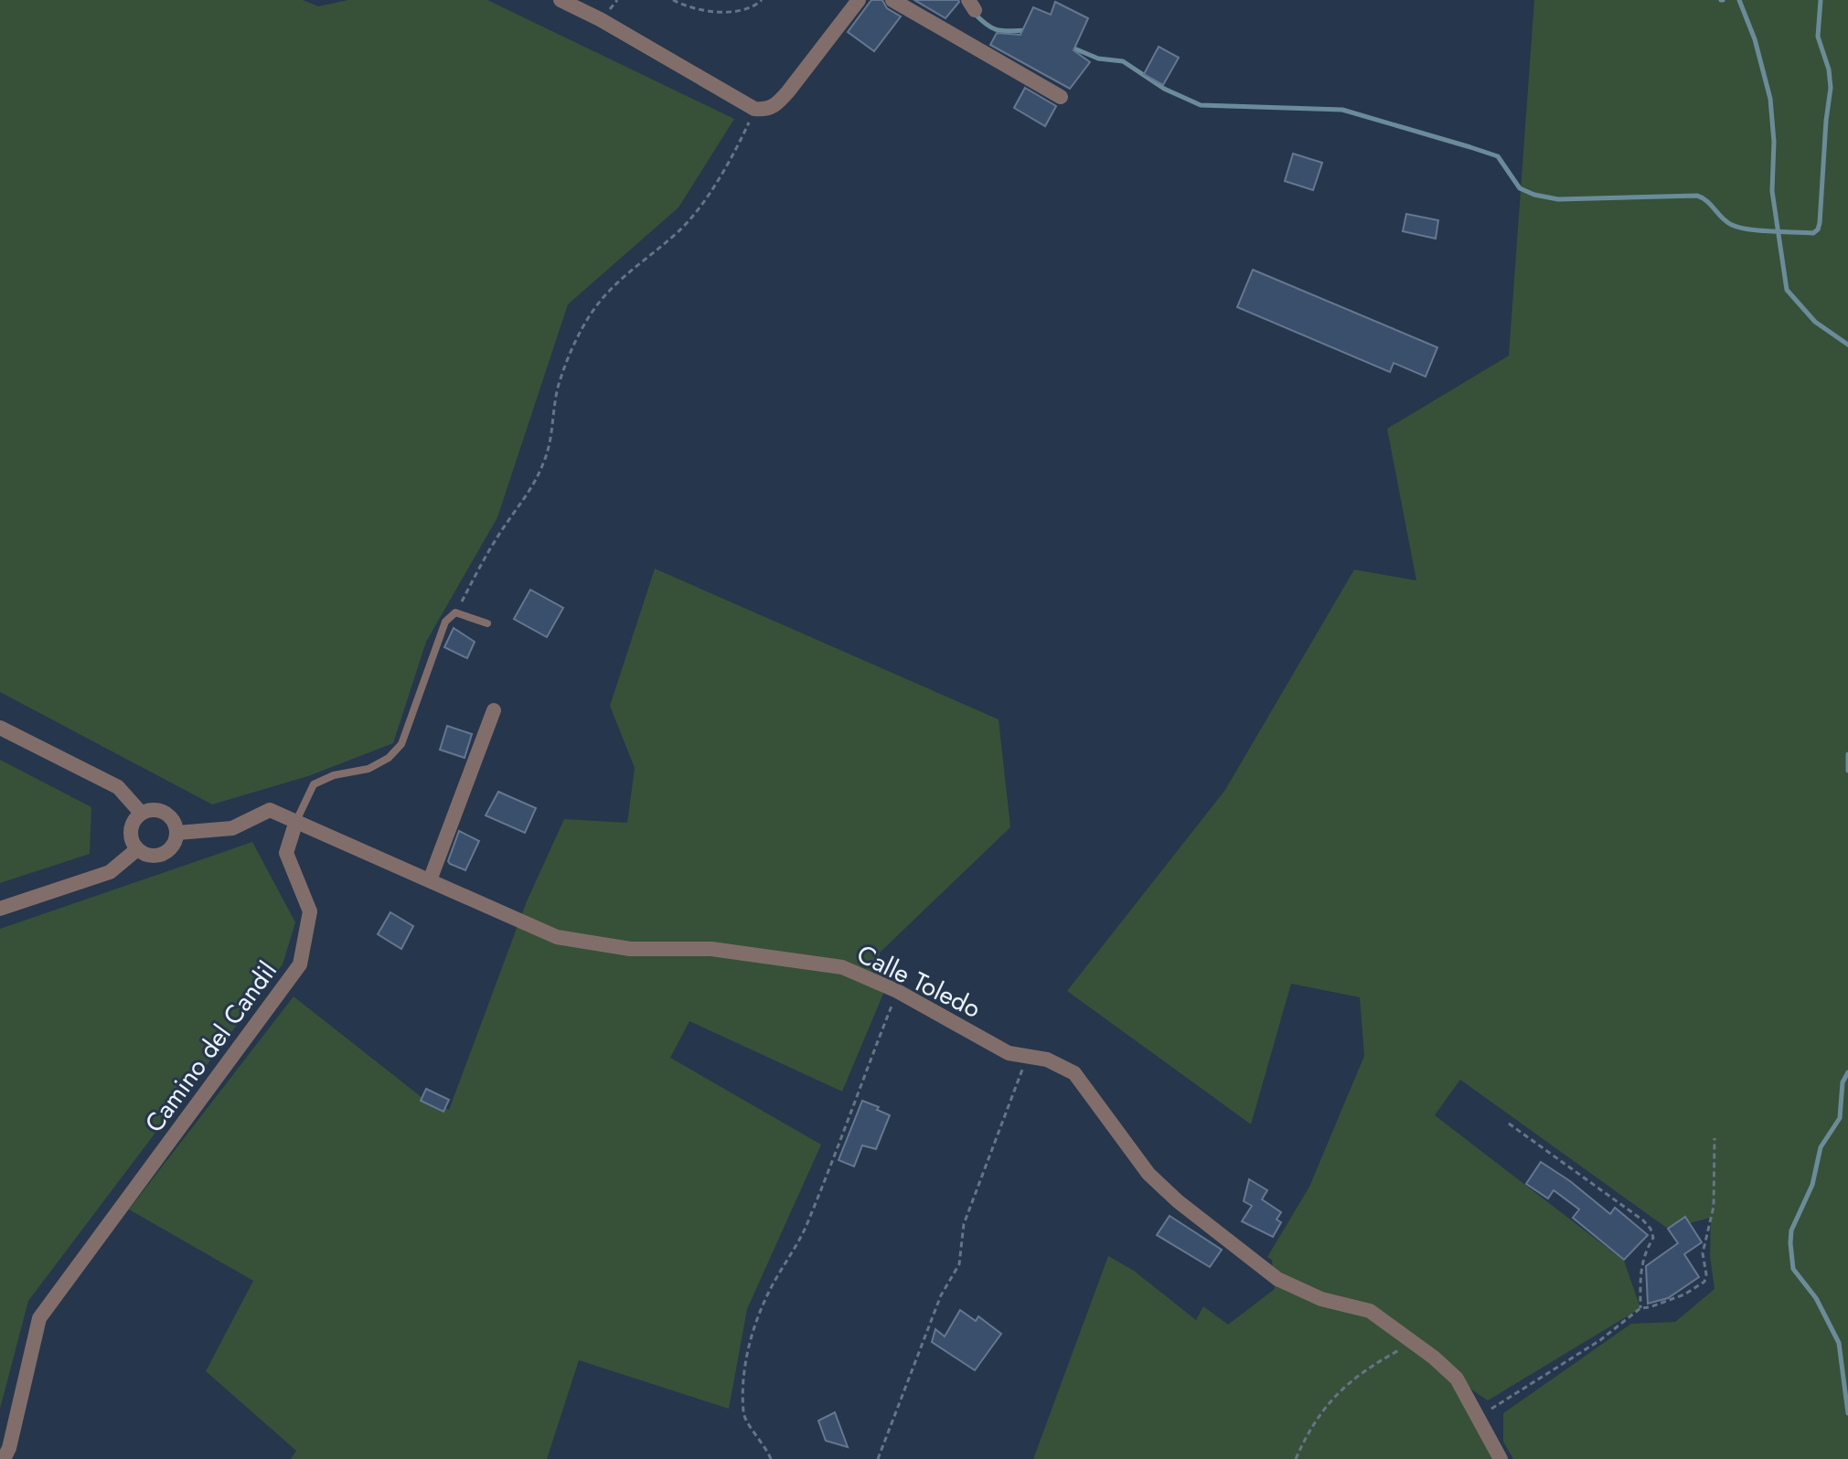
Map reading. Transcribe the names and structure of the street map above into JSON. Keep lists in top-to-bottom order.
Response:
{
  "streets": {
    "street": ["Calle Toledo", "Camino del Candil"]
  },
  "crossings": [
    ["Calle Toledo", "Camino del Candil"]
  ]
}
